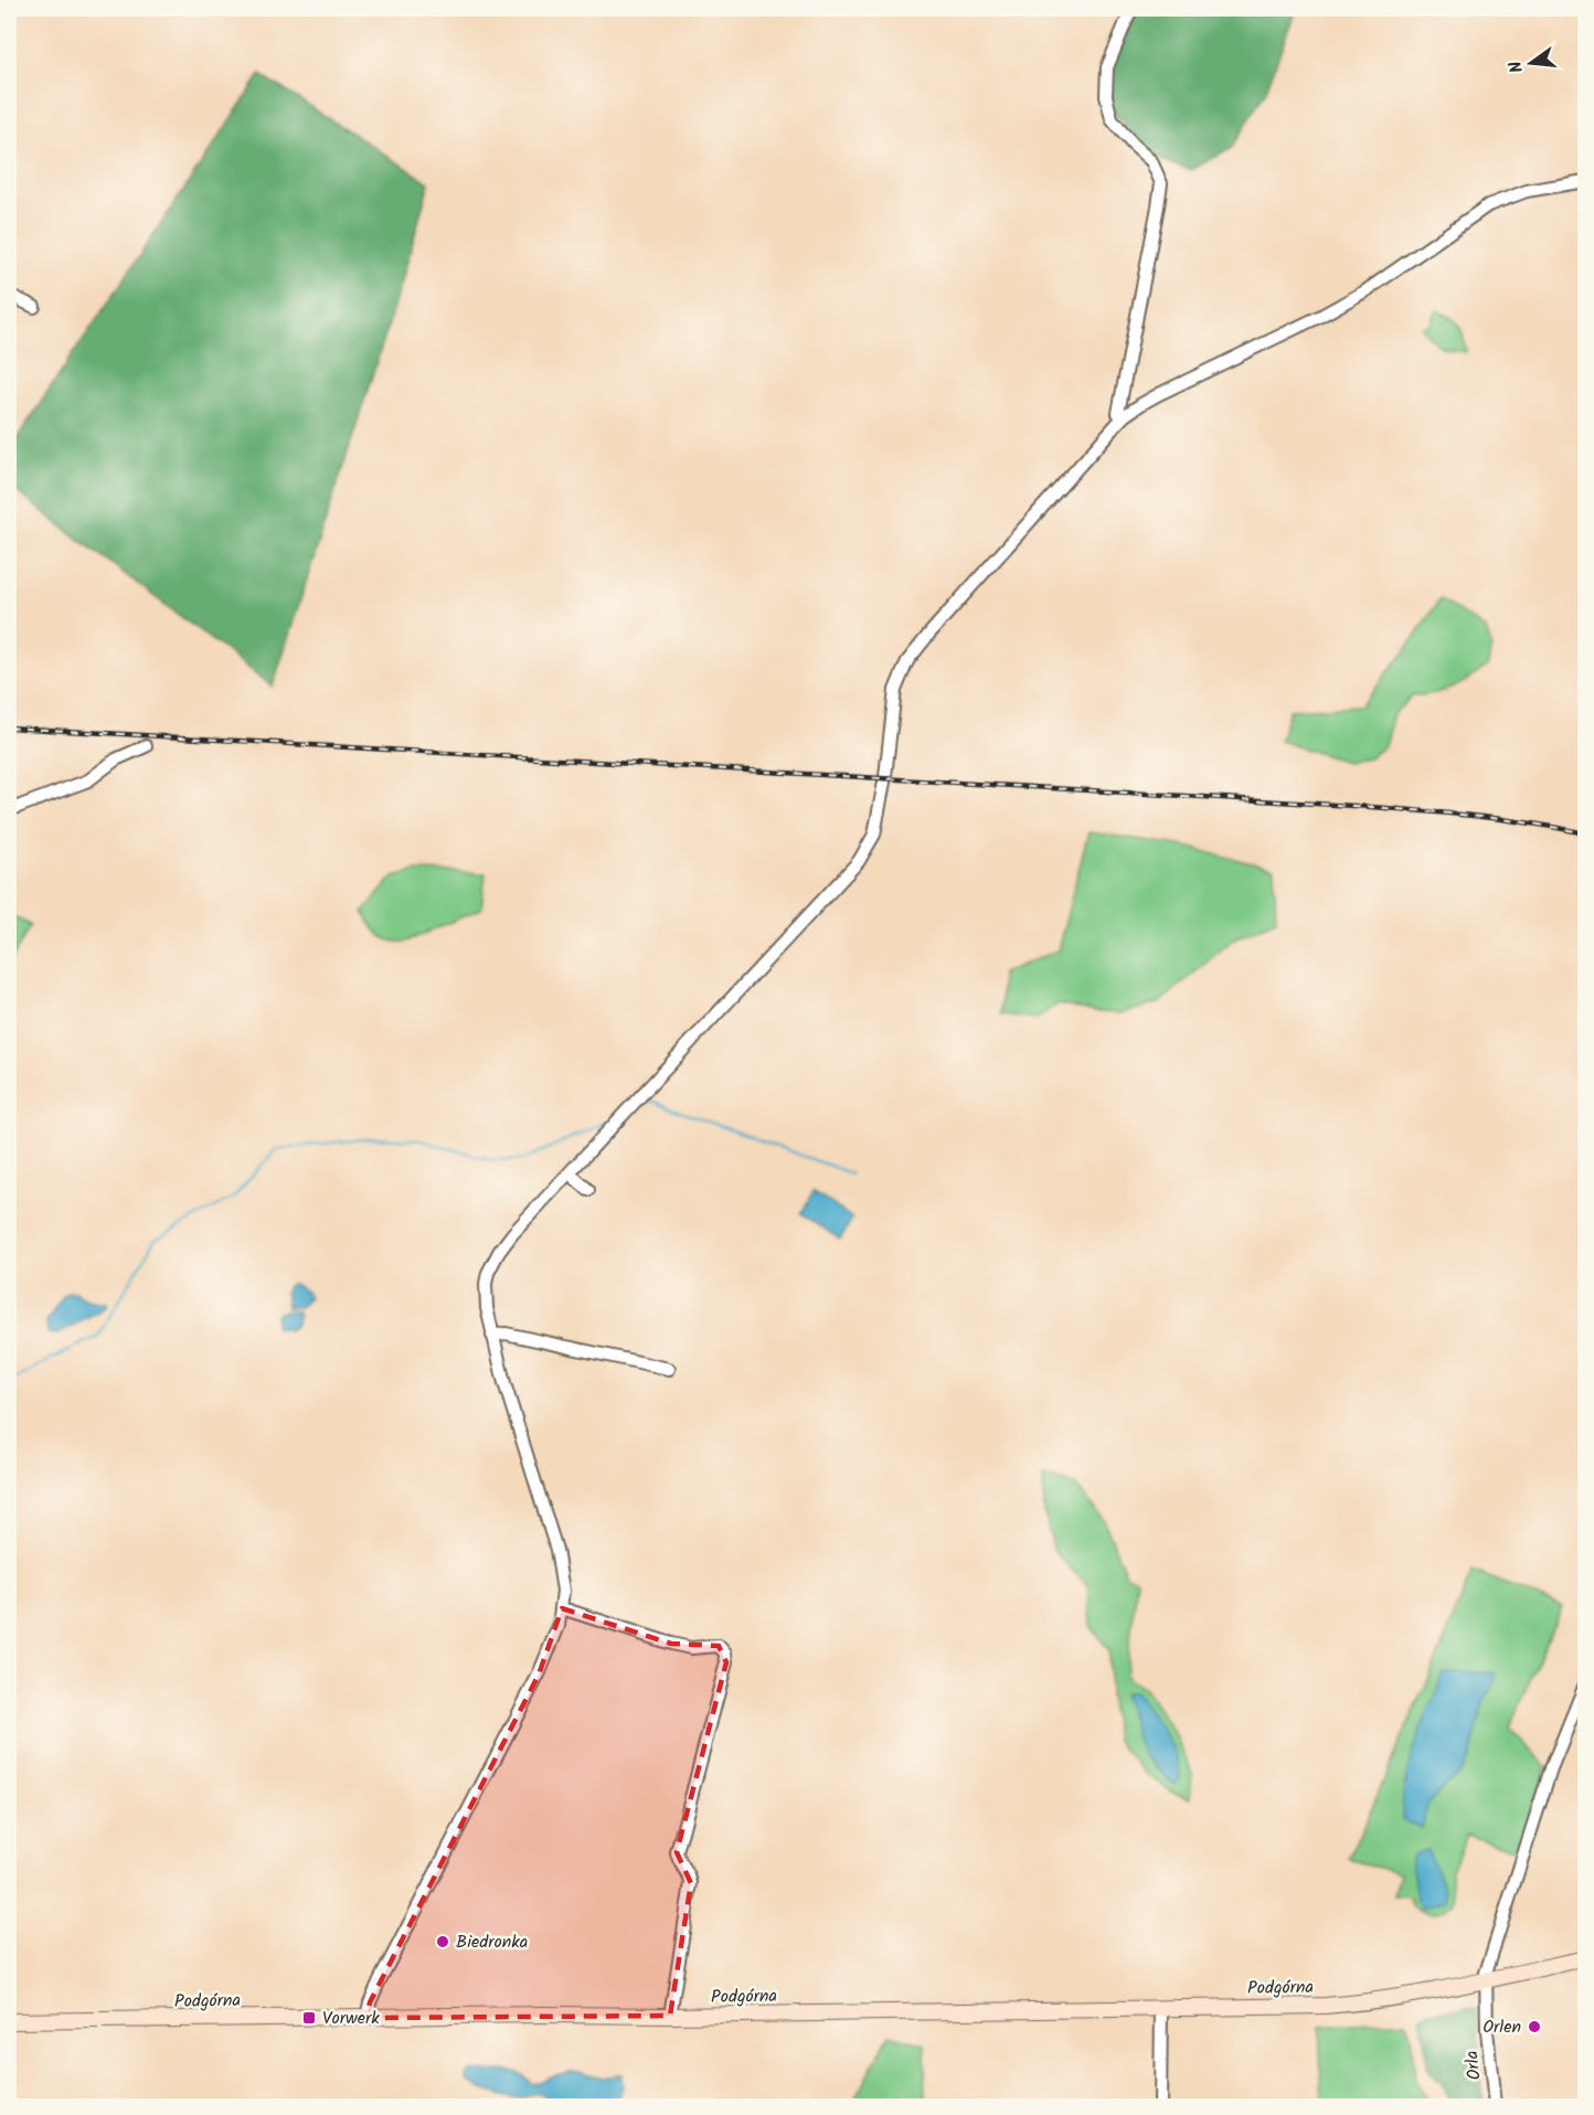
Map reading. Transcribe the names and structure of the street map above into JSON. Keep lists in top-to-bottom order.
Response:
{
  "streets": {
    "main road": ["Podgórna"],
    "street": ["Orla"]
  },
  "crossings": [
    ["Podgórna", "Orla"]
  ],
  "places": {
    "other": ["Biedronka", "Orlen"],
    "transit": ["Vorwerk"]
  },
  "north": "left"
}
